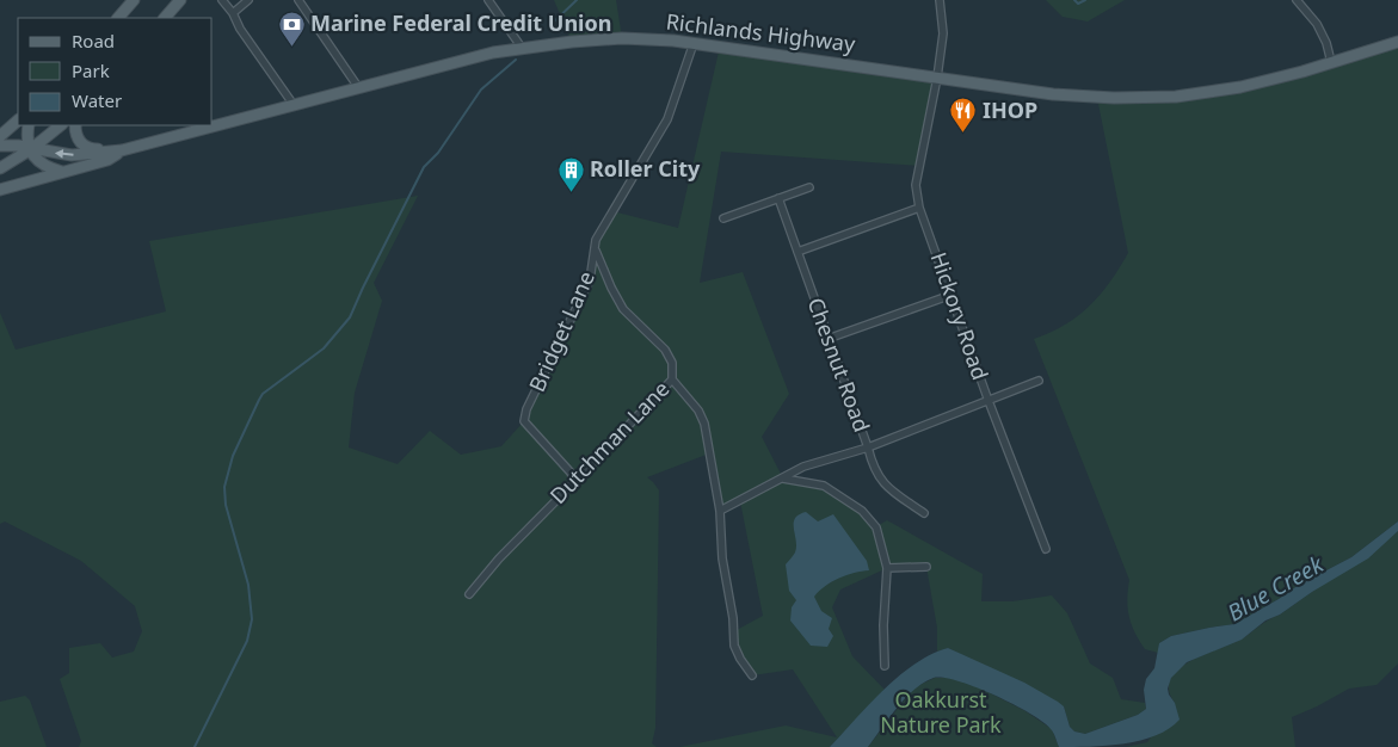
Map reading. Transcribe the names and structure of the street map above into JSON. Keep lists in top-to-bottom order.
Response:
{
  "streets": {
    "main road": ["Richlands Highway"],
    "street": [
      "Hickory Road",
      "Bridget Lane",
      "Chesnut Road",
      "Dutchman Lane"
    ]
  },
  "crossings": [
    ["Richlands Highway", "Hickory Road"],
    ["Richlands Highway", "Bridget Lane"],
    ["Bridget Lane", "Dutchman Lane"]
  ],
  "water": ["Blue Creek"],
  "parks": ["Oakkurst Nature Park"],
  "places": {
    "bank": ["Marine Federal Credit Union"],
    "restaurant": ["IHOP"],
    "building": ["Roller City"]
  },
  "legend": ["Road", "Park", "Water"]
}
